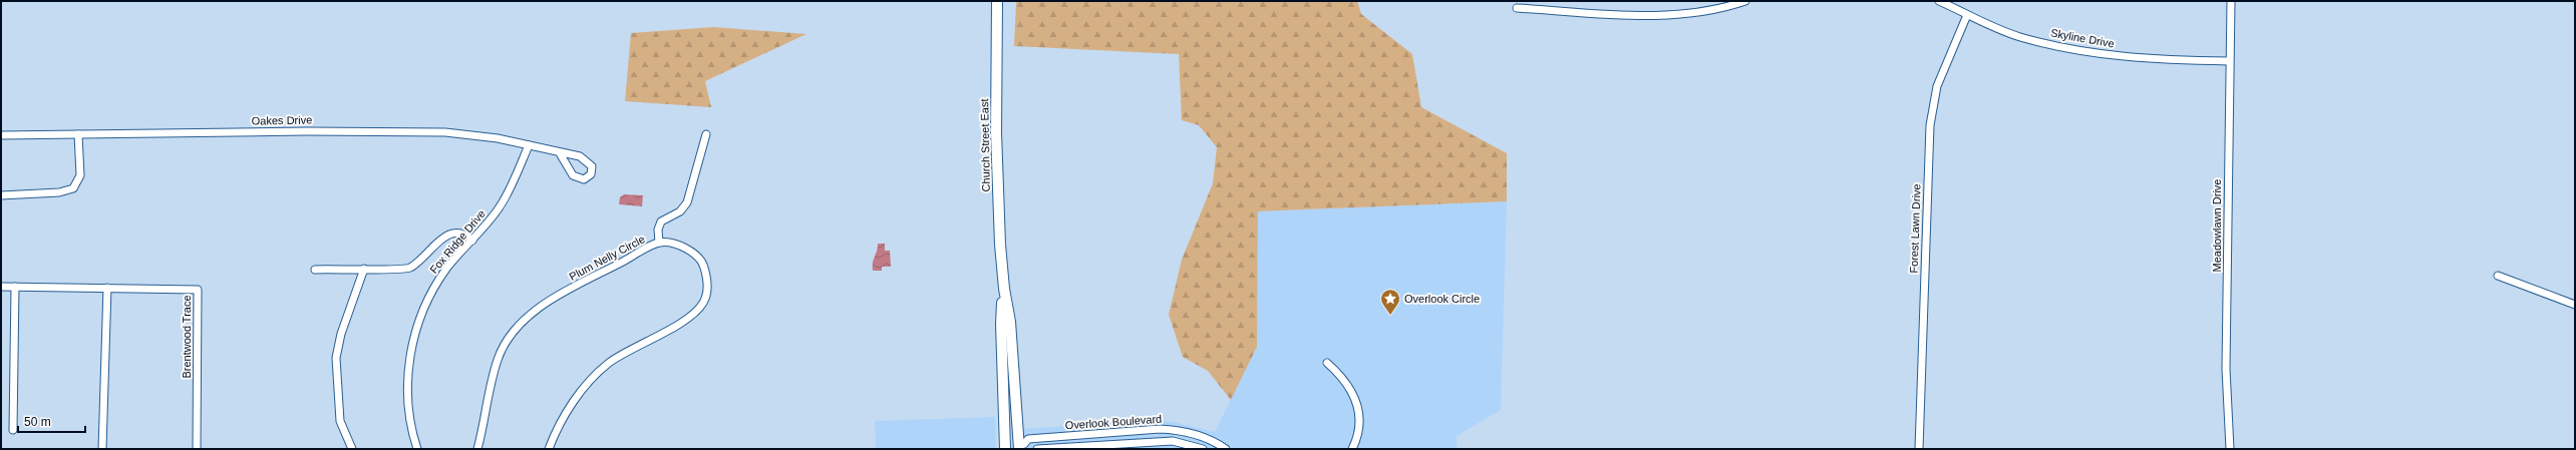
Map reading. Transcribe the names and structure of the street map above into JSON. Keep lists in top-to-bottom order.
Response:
{
  "streets": {
    "main road": ["Church Street East"],
    "street": [
      "Skyline Drive",
      "Oakes Drive",
      "Meadowlawn Drive",
      "Forest Lawn Drive",
      "Fox Ridge Drive",
      "Plum Nelly Circle",
      "Brentwood Trace",
      "Overlook Boulevard"
    ]
  },
  "crossings": [
    ["Skyline Drive", "Meadowlawn Drive"],
    ["Skyline Drive", "Forest Lawn Drive"],
    ["Oakes Drive", "Fox Ridge Drive"],
    ["Church Street East", "Overlook Boulevard"]
  ],
  "places": {
    "place": ["Overlook Circle"]
  },
  "scale_bar": "50 m"
}
